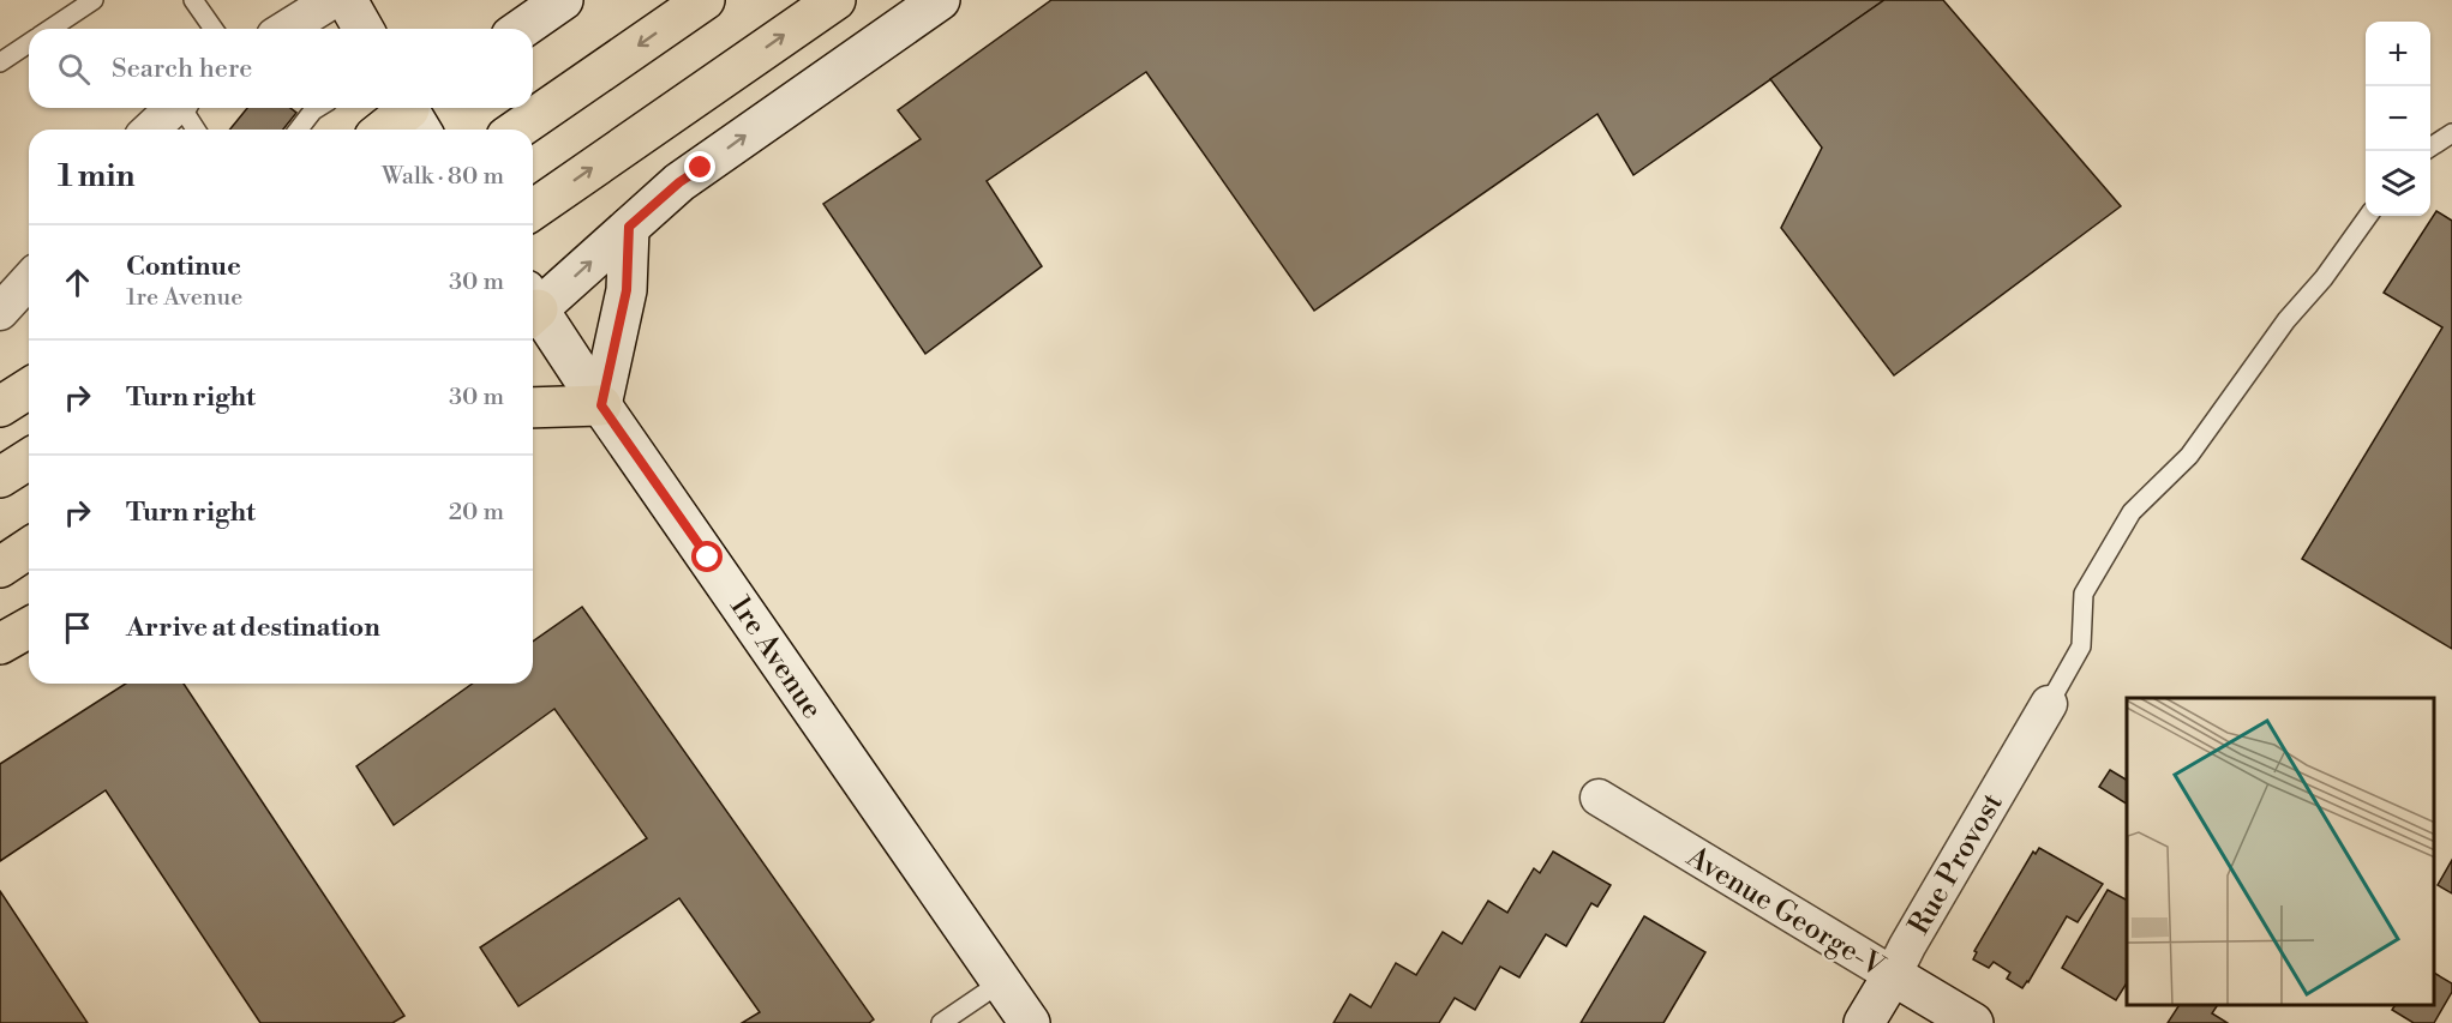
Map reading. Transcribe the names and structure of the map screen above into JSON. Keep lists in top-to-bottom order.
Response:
{
  "streets": {
    "street": ["1re Avenue", "Rue Provost", "Avenue George-V"]
  },
  "crossings": [
    ["Rue Provost", "Avenue George-V"]
  ],
  "page": {
    "map_buttons": ["+", "−"],
    "search": "Search here",
    "heading": ["1 min", "Walk · 80 m"],
    "list": [
      ["Continue", "1re Avenue", "30 m"],
      ["Turn right", "30 m"],
      ["Turn right", "20 m"],
      "Arrive at destination"
    ]
  }
}
